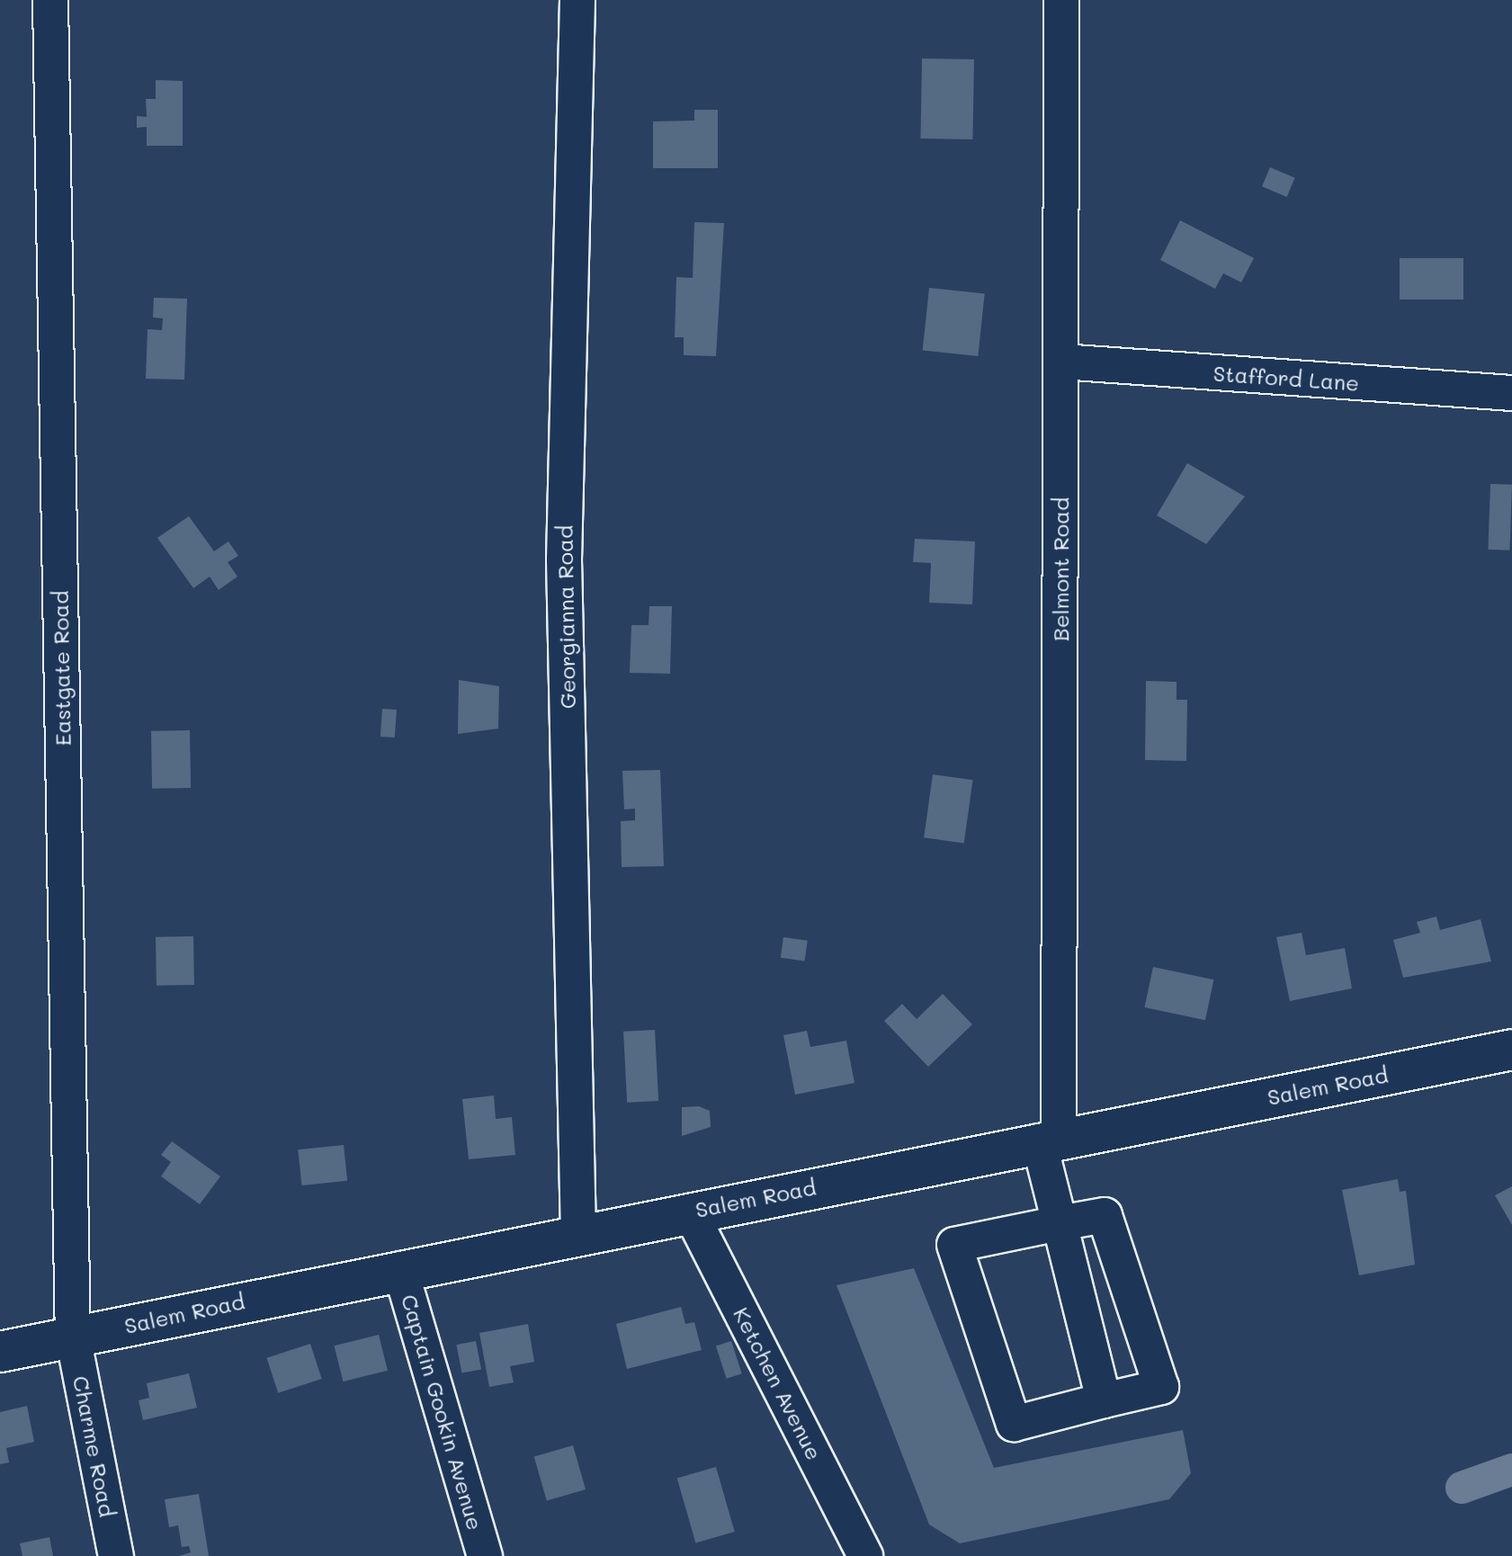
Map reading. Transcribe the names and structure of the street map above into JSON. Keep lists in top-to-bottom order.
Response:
{
  "streets": {
    "main road": ["Salem Road"],
    "street": [
      "Stafford Lane",
      "Belmont Road",
      "Georgianna Road",
      "Eastgate Road",
      "Ketchen Avenue",
      "Captain Gookin Avenue",
      "Charme Road"
    ]
  },
  "crossings": [
    ["Stafford Lane", "Belmont Road"],
    ["Belmont Road", "Salem Road"],
    ["Georgianna Road", "Salem Road"],
    ["Eastgate Road", "Salem Road"],
    ["Eastgate Road", "Charme Road"],
    ["Salem Road", "Ketchen Avenue"],
    ["Salem Road", "Captain Gookin Avenue"],
    ["Salem Road", "Charme Road"]
  ]
}
